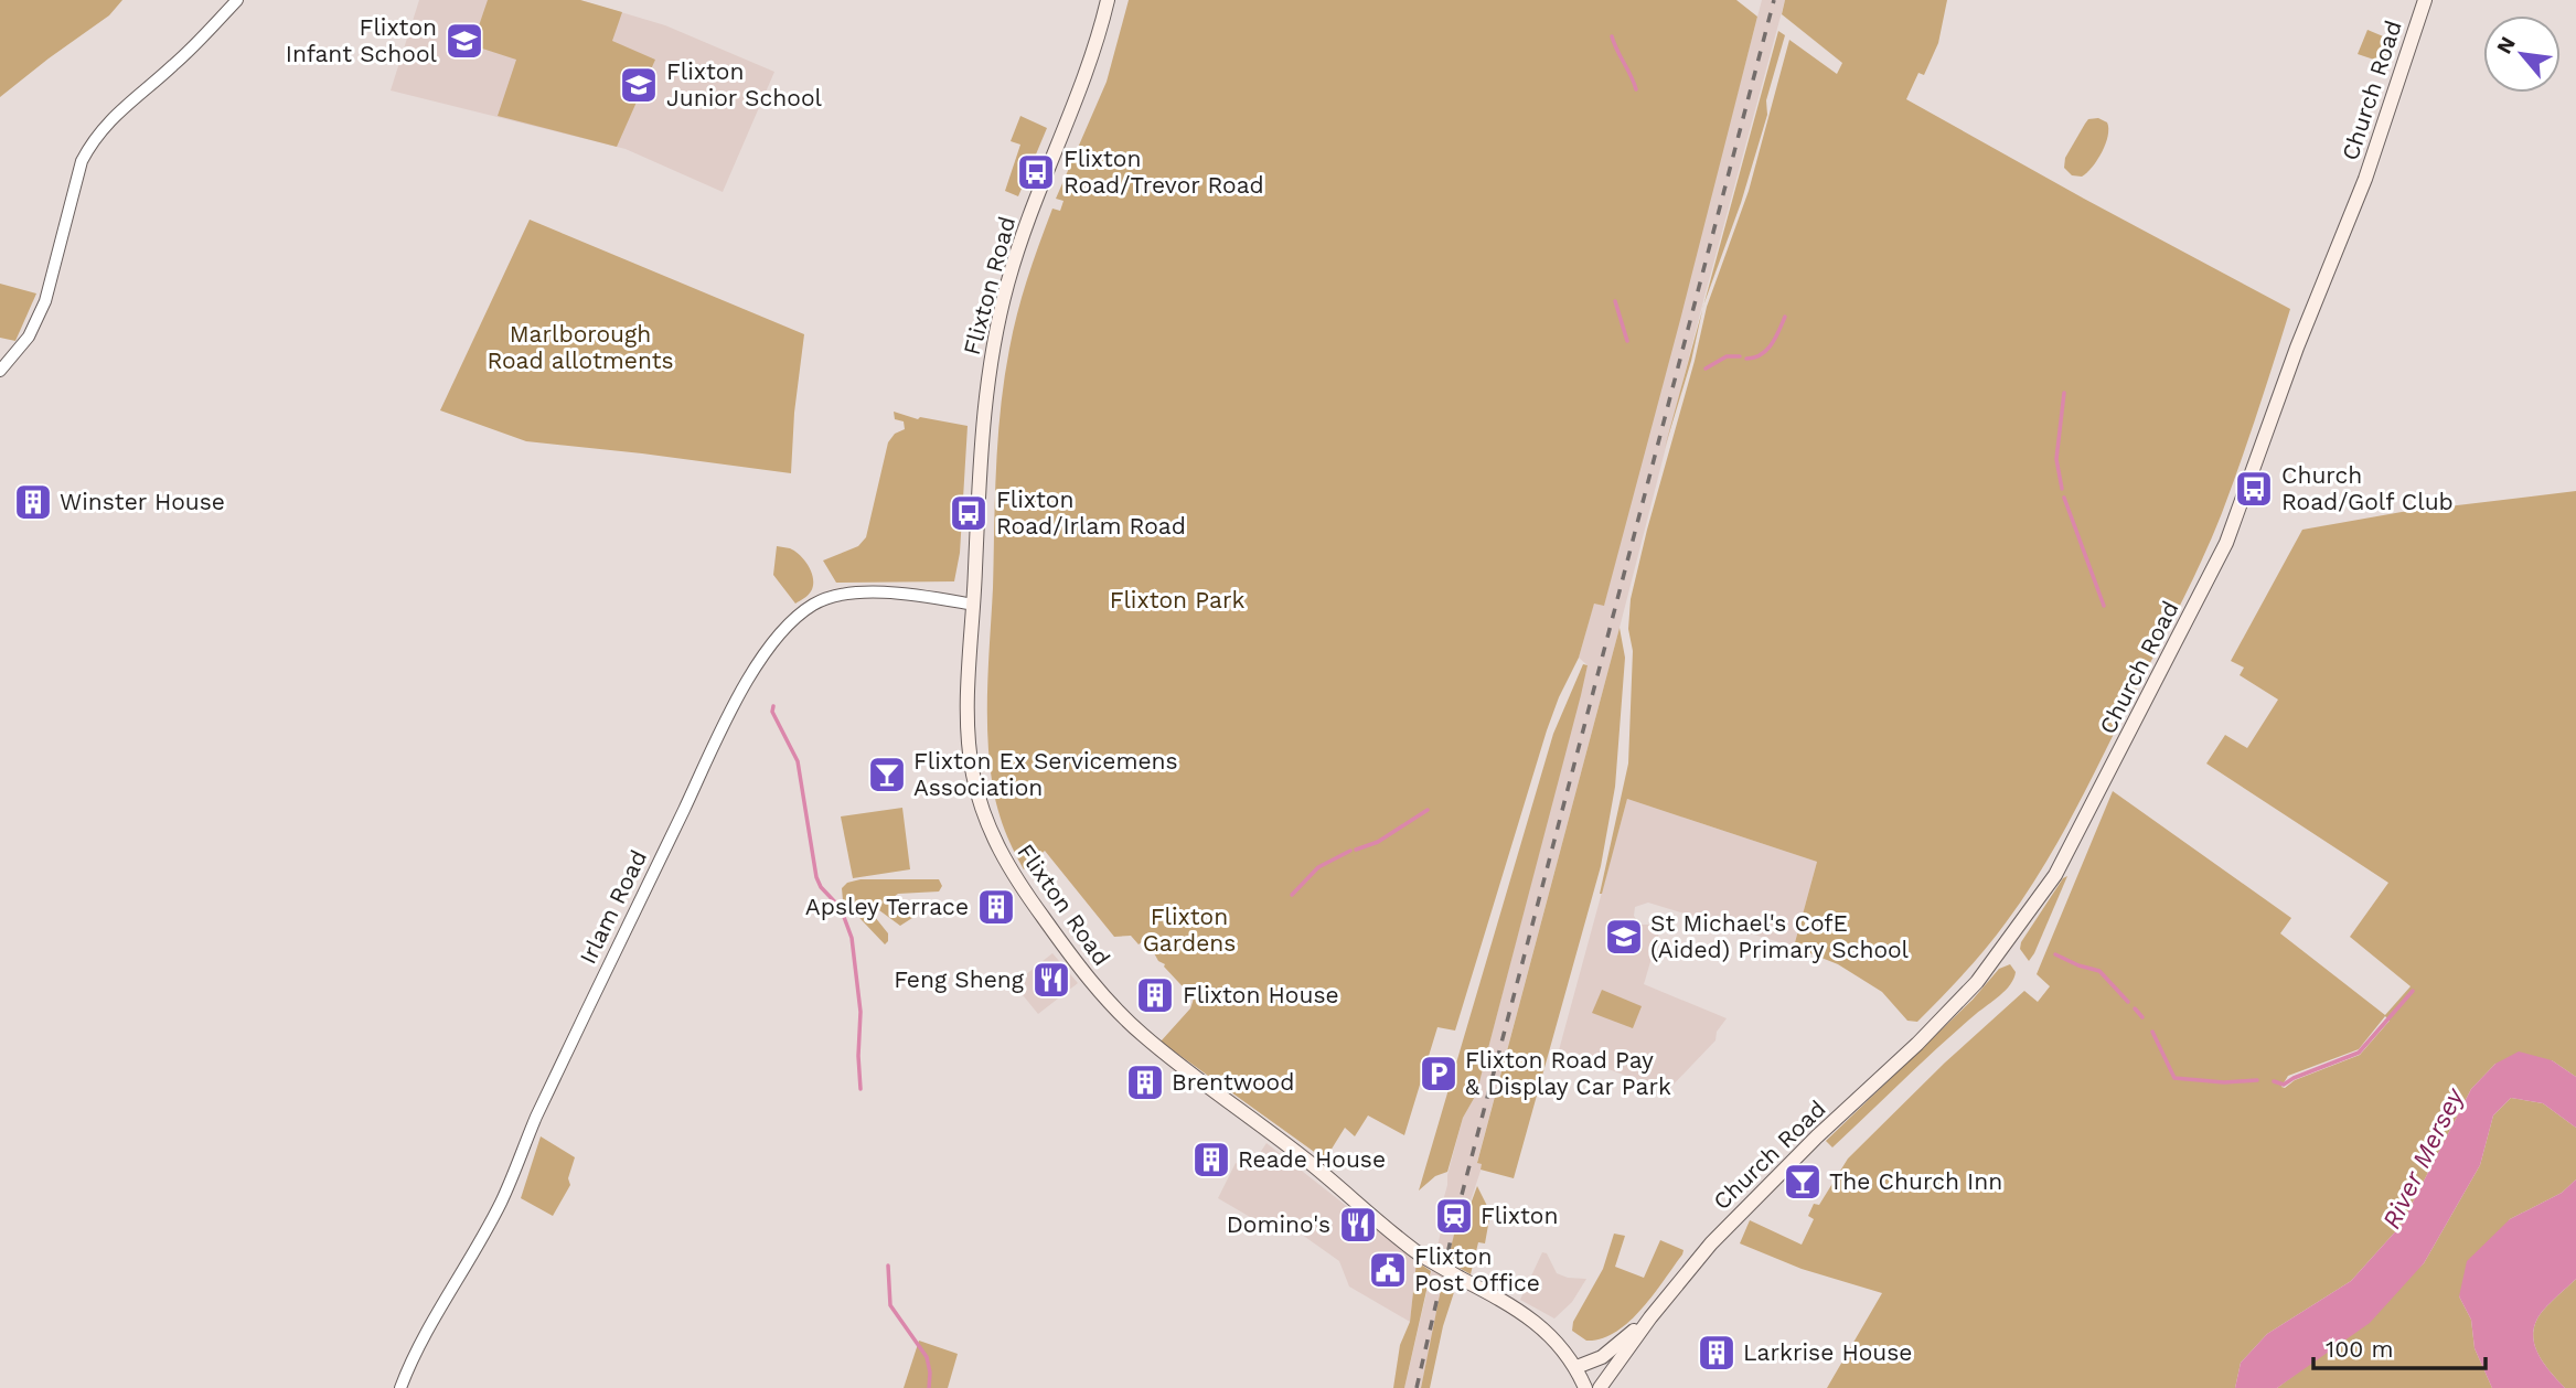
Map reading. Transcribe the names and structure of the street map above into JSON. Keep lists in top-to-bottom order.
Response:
{
  "streets": {
    "main road": ["Church Road", "Flixton Road"],
    "street": ["Irlam Road"]
  },
  "crossings": [
    ["Flixton Road", "Irlam Road"]
  ],
  "water": ["River Mersey"],
  "parks": ["Marlborough Road allotments", "Flixton Park", "Flixton Gardens"],
  "places": {
    "school or university": ["Flixton Infant School", "Flixton Junior School", "St Michael's CofE (Aided) Primary School"],
    "bus stop": ["Flixton Road/Trevor Road", "Church Road/Golf Club", "Flixton Road/Irlam Road"],
    "building": [
      "Winster House",
      "Apsley Terrace",
      "Flixton House",
      "Brentwood",
      "Reade House",
      "Larkrise House"
    ],
    "bar": ["Flixton Ex Servicemens Association", "The Church Inn"],
    "restaurant": ["Feng Sheng", "Domino's"],
    "parking": ["Flixton Road Pay & Display Car Park"],
    "station": ["Flixton"],
    "public building": ["Flixton Post Office"]
  },
  "scale_bar": "100 m",
  "north": "top left"
}
